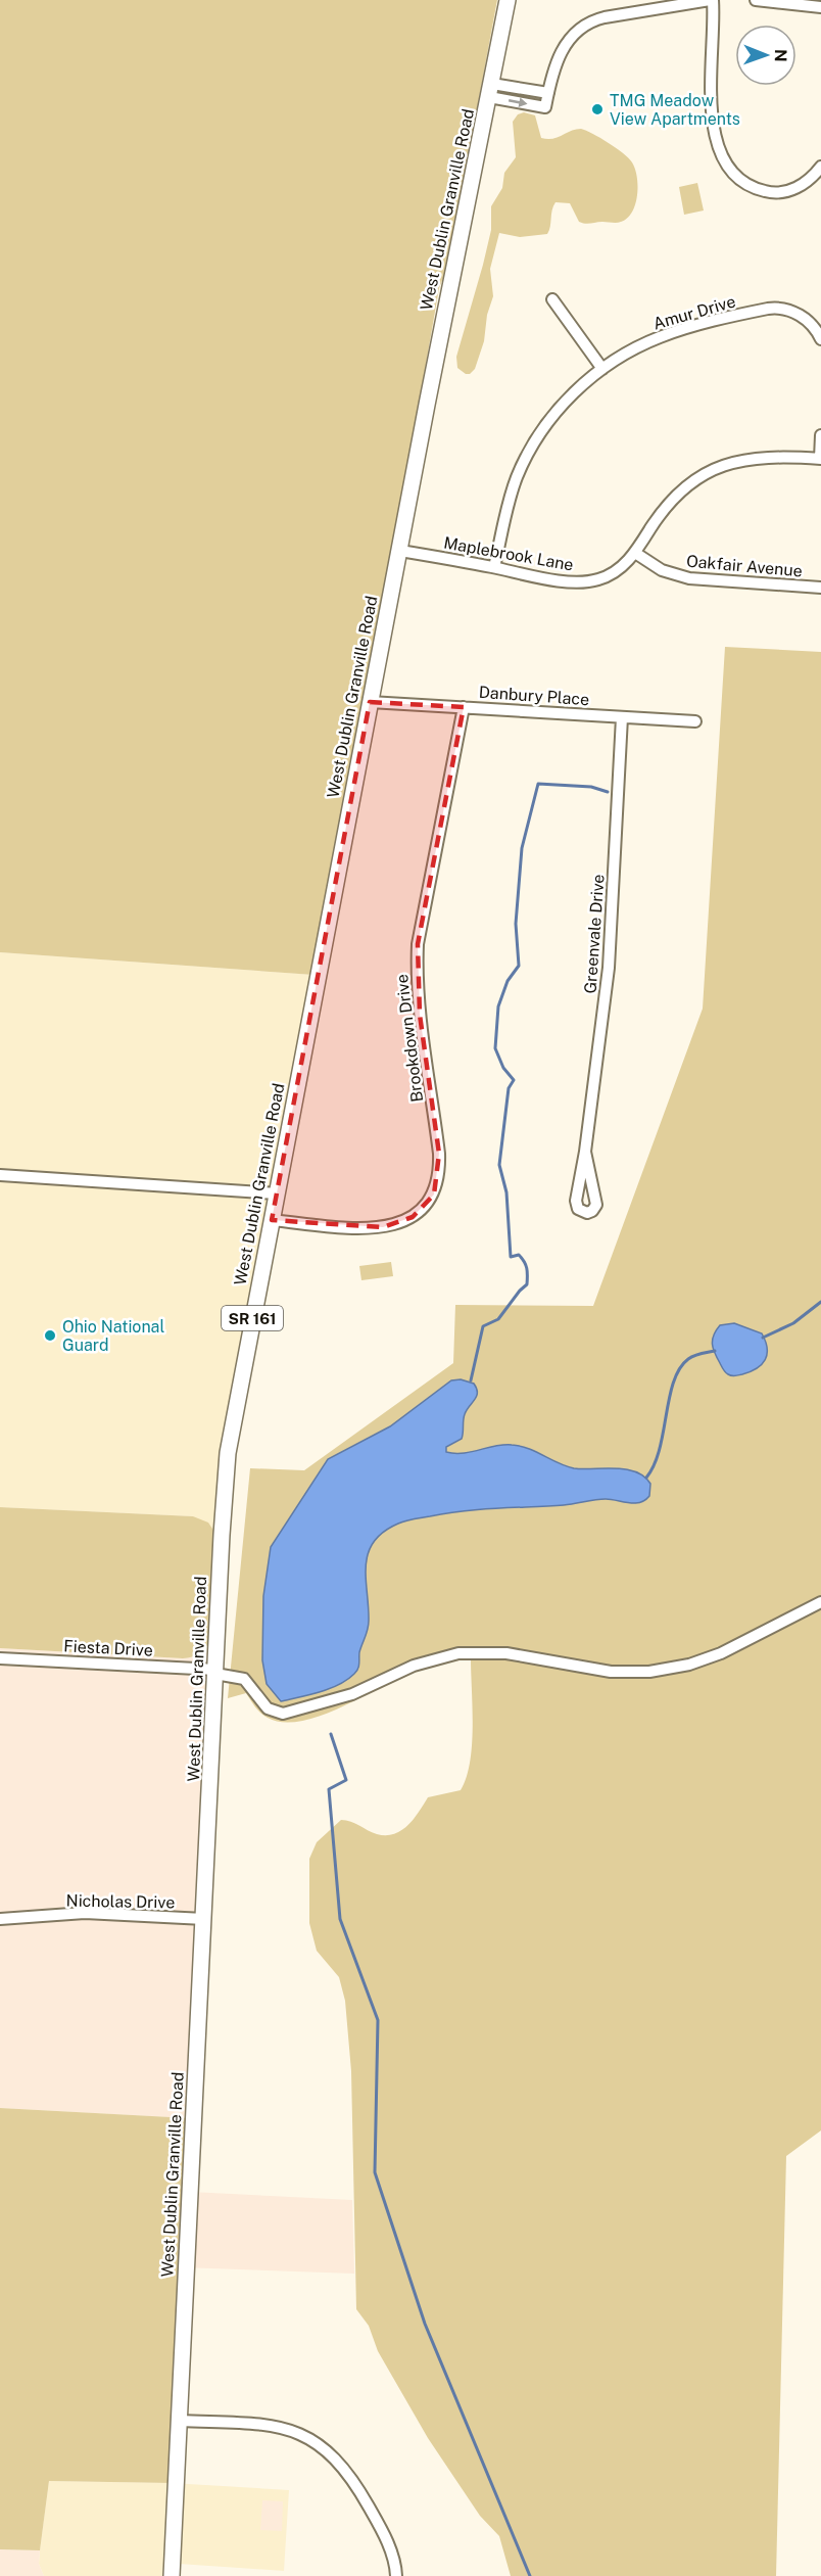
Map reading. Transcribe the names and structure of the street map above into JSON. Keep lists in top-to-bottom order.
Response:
{
  "streets": {
    "main road": ["West Dublin Granville Road", "SR 161"],
    "street": [
      "Amur Drive",
      "Maplebrook Lane",
      "Oakfair Avenue",
      "Danbury Place",
      "Greenvale Drive",
      "Brookdown Drive",
      "Fiesta Drive",
      "Nicholas Drive"
    ]
  },
  "crossings": [
    ["West Dublin Granville Road", "Maplebrook Lane"],
    ["West Dublin Granville Road", "Danbury Place"],
    ["West Dublin Granville Road", "Brookdown Drive"],
    ["West Dublin Granville Road", "Fiesta Drive"],
    ["West Dublin Granville Road", "Nicholas Drive"],
    ["Amur Drive", "Maplebrook Lane"],
    ["Maplebrook Lane", "Oakfair Avenue"],
    ["Danbury Place", "Greenvale Drive"],
    ["Danbury Place", "Brookdown Drive"]
  ],
  "places": ["TMG Meadow View Apartments", "Ohio National Guard"],
  "north": "right"
}
